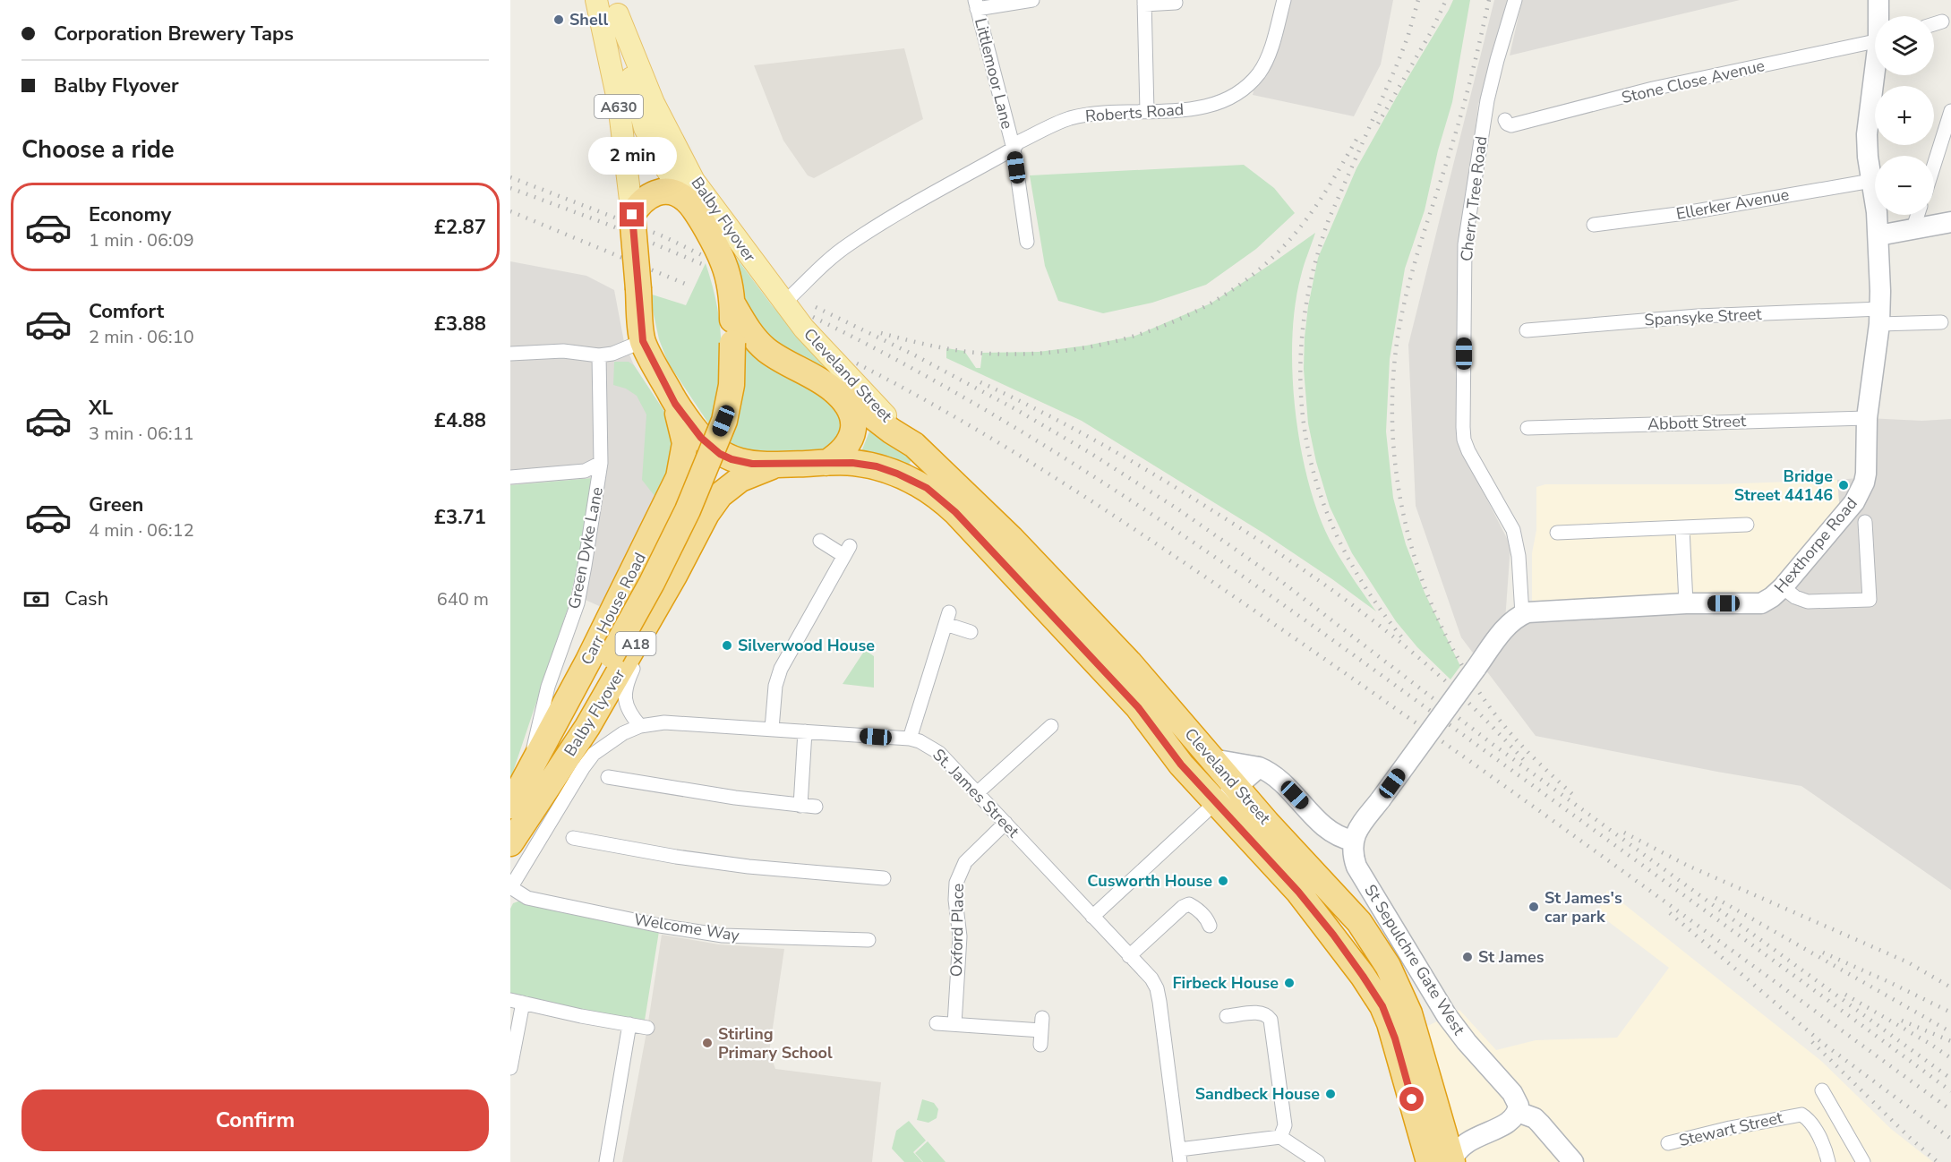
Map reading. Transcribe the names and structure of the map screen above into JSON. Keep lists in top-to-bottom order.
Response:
{
  "streets": {
    "highway": [
      "A630",
      "Balby Flyover",
      "Cleveland Street",
      "Carr House Road",
      "A18"
    ],
    "street": [
      "Littlemoor Lane",
      "Stone Close Avenue",
      "Roberts Road",
      "Cherry Tree Road",
      "Ellerker Avenue",
      "Spansyke Street",
      "Abbott Street",
      "Hexthorpe Road",
      "Green Dyke Lane",
      "St. James Street",
      "Welcome Way",
      "Oxford Place",
      "St Sepulchre Gate West",
      "Stewart Street"
    ]
  },
  "crossings": [
    ["Littlemoor Lane", "Roberts Road"],
    ["A630", "Balby Flyover"],
    ["Roberts Road", "Balby Flyover"],
    ["Roberts Road", "Cleveland Street"],
    ["Cherry Tree Road", "Hexthorpe Road"],
    ["Ellerker Avenue", "Hexthorpe Road"],
    ["Balby Flyover", "Cleveland Street"],
    ["Balby Flyover", "Carr House Road"],
    ["Spansyke Street", "Hexthorpe Road"],
    ["Abbott Street", "Hexthorpe Road"],
    ["Green Dyke Lane", "Carr House Road"],
    ["St. James Street", "Welcome Way"],
    ["St. James Street", "Oxford Place"]
  ],
  "places": [
    "Shell",
    "Bridge Street 44146",
    "Silverwood House",
    "Cusworth House",
    "St James's car park",
    "St James",
    "Firbeck House",
    "Stirling Primary School",
    "Sandbeck House"
  ],
  "page": {
    "banner": ["Corporation Brewery Taps", "Balby Flyover"],
    "map_buttons": ["+", "−"],
    "heading": "Choose a ride",
    "bubble": "2 min",
    "list": [
      {
        "name": "Economy",
        "note": "1 min · 06:09",
        "value": "£2.87"
      },
      {
        "name": "Comfort",
        "note": "2 min · 06:10",
        "value": "£3.88"
      },
      {
        "name": "XL",
        "note": "3 min · 06:11",
        "value": "£4.88"
      },
      {
        "name": "Green",
        "note": "4 min · 06:12",
        "value": "£3.71"
      }
    ],
    "pay": ["Cash", "640 m"],
    "buttons": "Confirm"
  }
}
